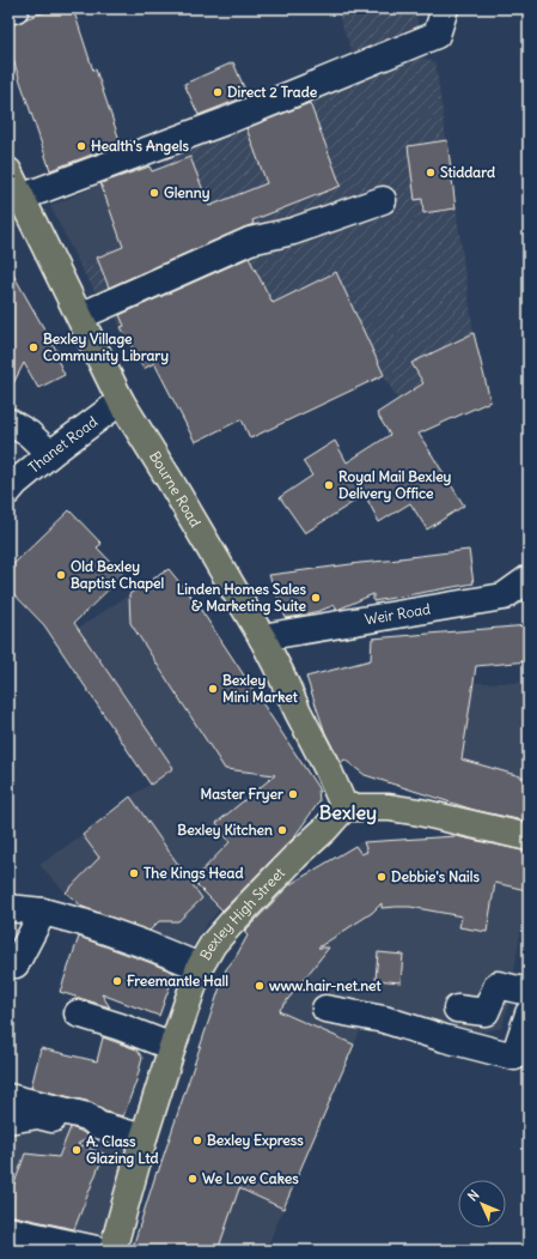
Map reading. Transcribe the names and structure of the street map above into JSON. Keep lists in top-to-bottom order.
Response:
{
  "streets": {
    "main road": ["Bourne Road", "Bexley High Street"],
    "street": ["Thanet Road", "Weir Road"]
  },
  "crossings": [
    ["Thanet Road", "Bourne Road"],
    ["Bourne Road", "Weir Road"],
    ["Bourne Road", "Bexley High Street"]
  ],
  "districts": ["Bexley"],
  "places": [
    "Direct 2 Trade",
    "Health's Angels",
    "Stiddard",
    "Glenny",
    "Bexley Village Community Library",
    "Royal Mail Bexley Delivery Office",
    "Old Bexley Baptist Chapel",
    "Linden Homes Sales & Marketing Suite",
    "Bexley Mini Market",
    "Master Fryer",
    "Bexley Kitchen",
    "The Kings Head",
    "Debbie's Nails",
    "Freemantle Hall",
    "www.hair-net.net",
    "Bexley Express",
    "A. Class Glazing Ltd",
    "We Love Cakes"
  ],
  "north": "top left"
}
